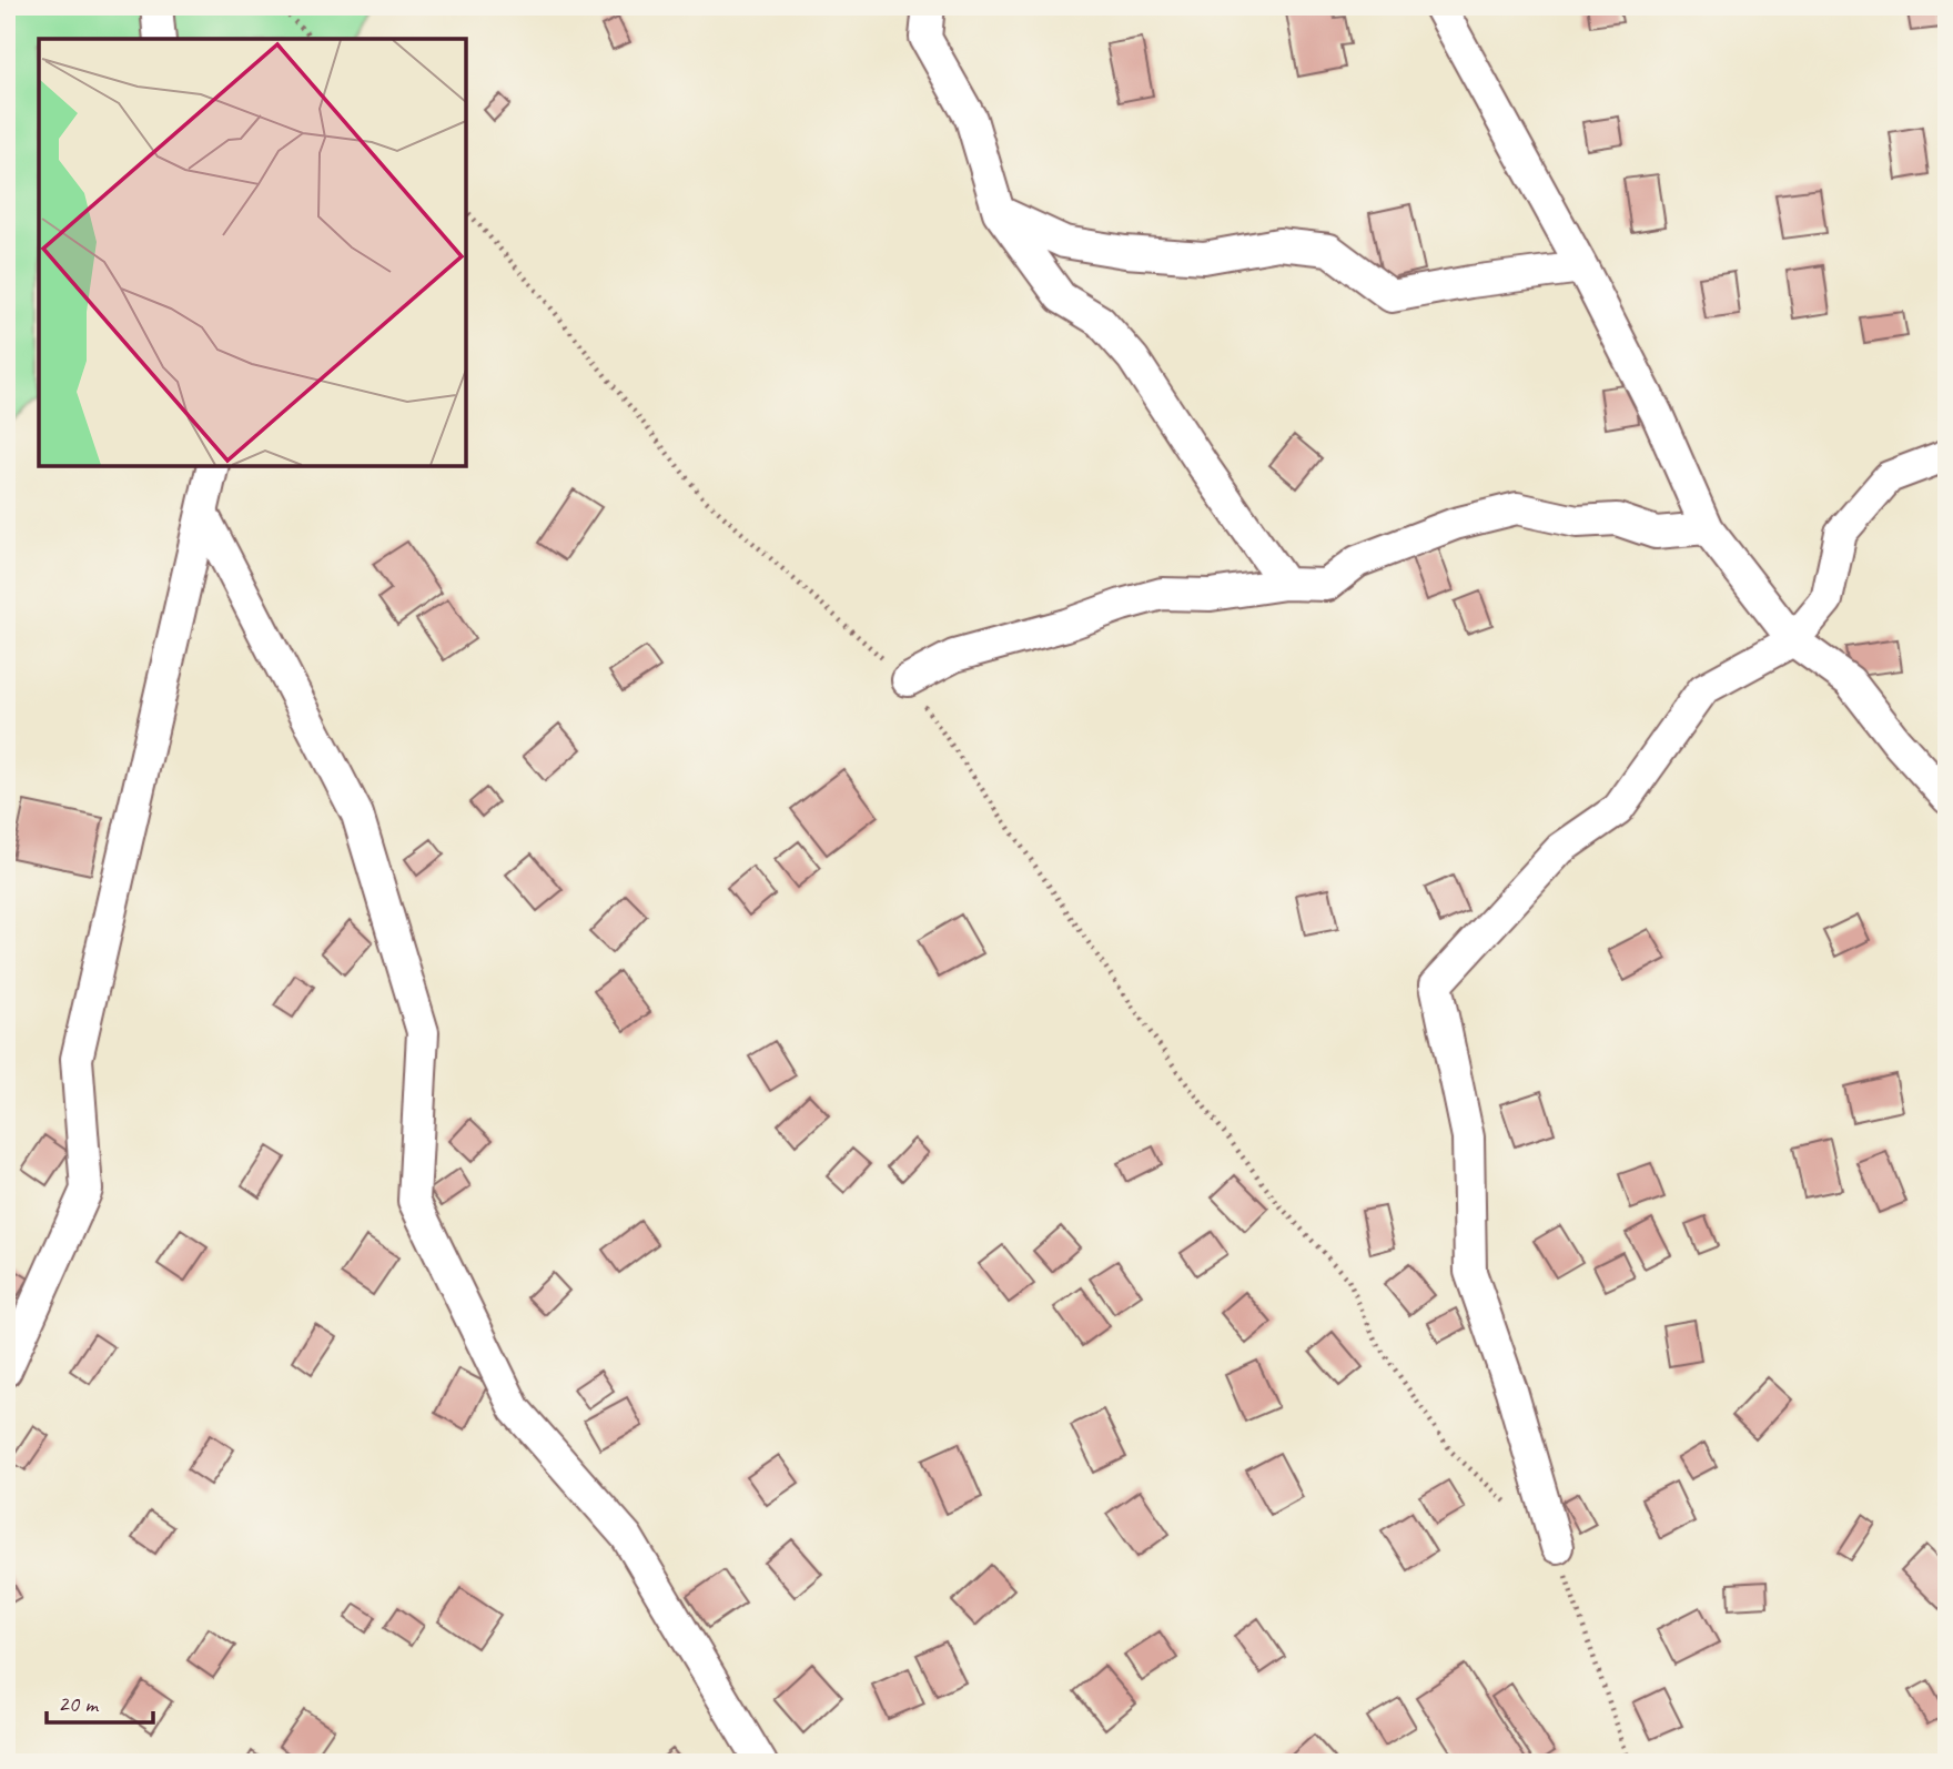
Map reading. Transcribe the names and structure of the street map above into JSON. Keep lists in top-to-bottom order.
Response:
{
  "scale_bar": "20 m"
}
